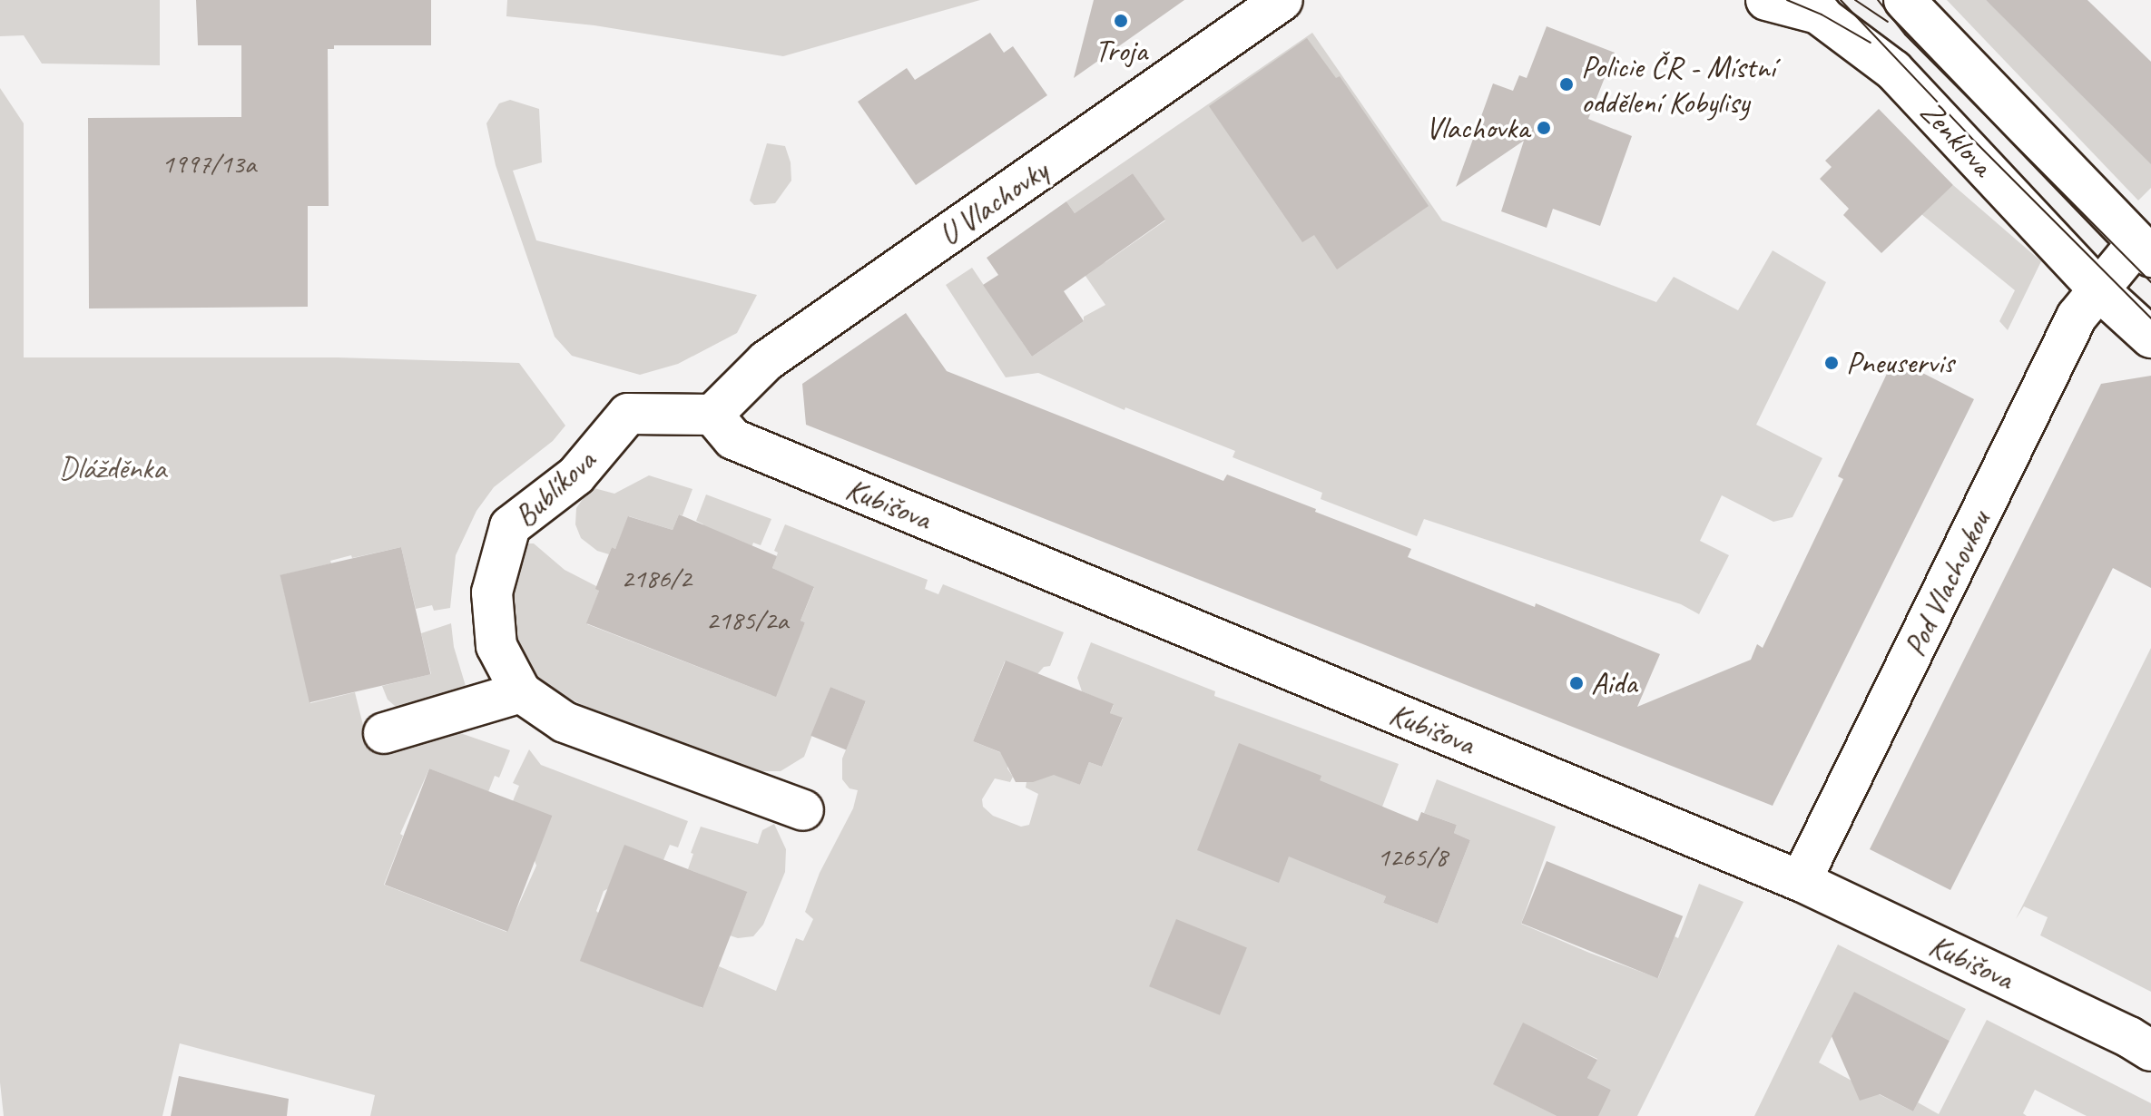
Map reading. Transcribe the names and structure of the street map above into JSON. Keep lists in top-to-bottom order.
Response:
{
  "streets": {
    "street": [
      "Zenklova",
      "U Vlachovky",
      "Bublíkova",
      "Kubišova",
      "Pod Vlachovkou"
    ]
  },
  "crossings": [
    ["Zenklova", "Pod Vlachovkou"],
    ["U Vlachovky", "Bublíkova"],
    ["U Vlachovky", "Kubišova"],
    ["Bublíkova", "Kubišova"],
    ["Kubišova", "Pod Vlachovkou"]
  ],
  "parks": ["Dlážděnka"],
  "places": [
    "Troja",
    "Policie ČR - Místní oddělení Kobylisy",
    "Vlachovka",
    "Pneuservis",
    "Aida"
  ],
  "house_numbers": [
    "1997/13a",
    "2186/2",
    "2185/2a",
    "1265/8"
  ]
}
